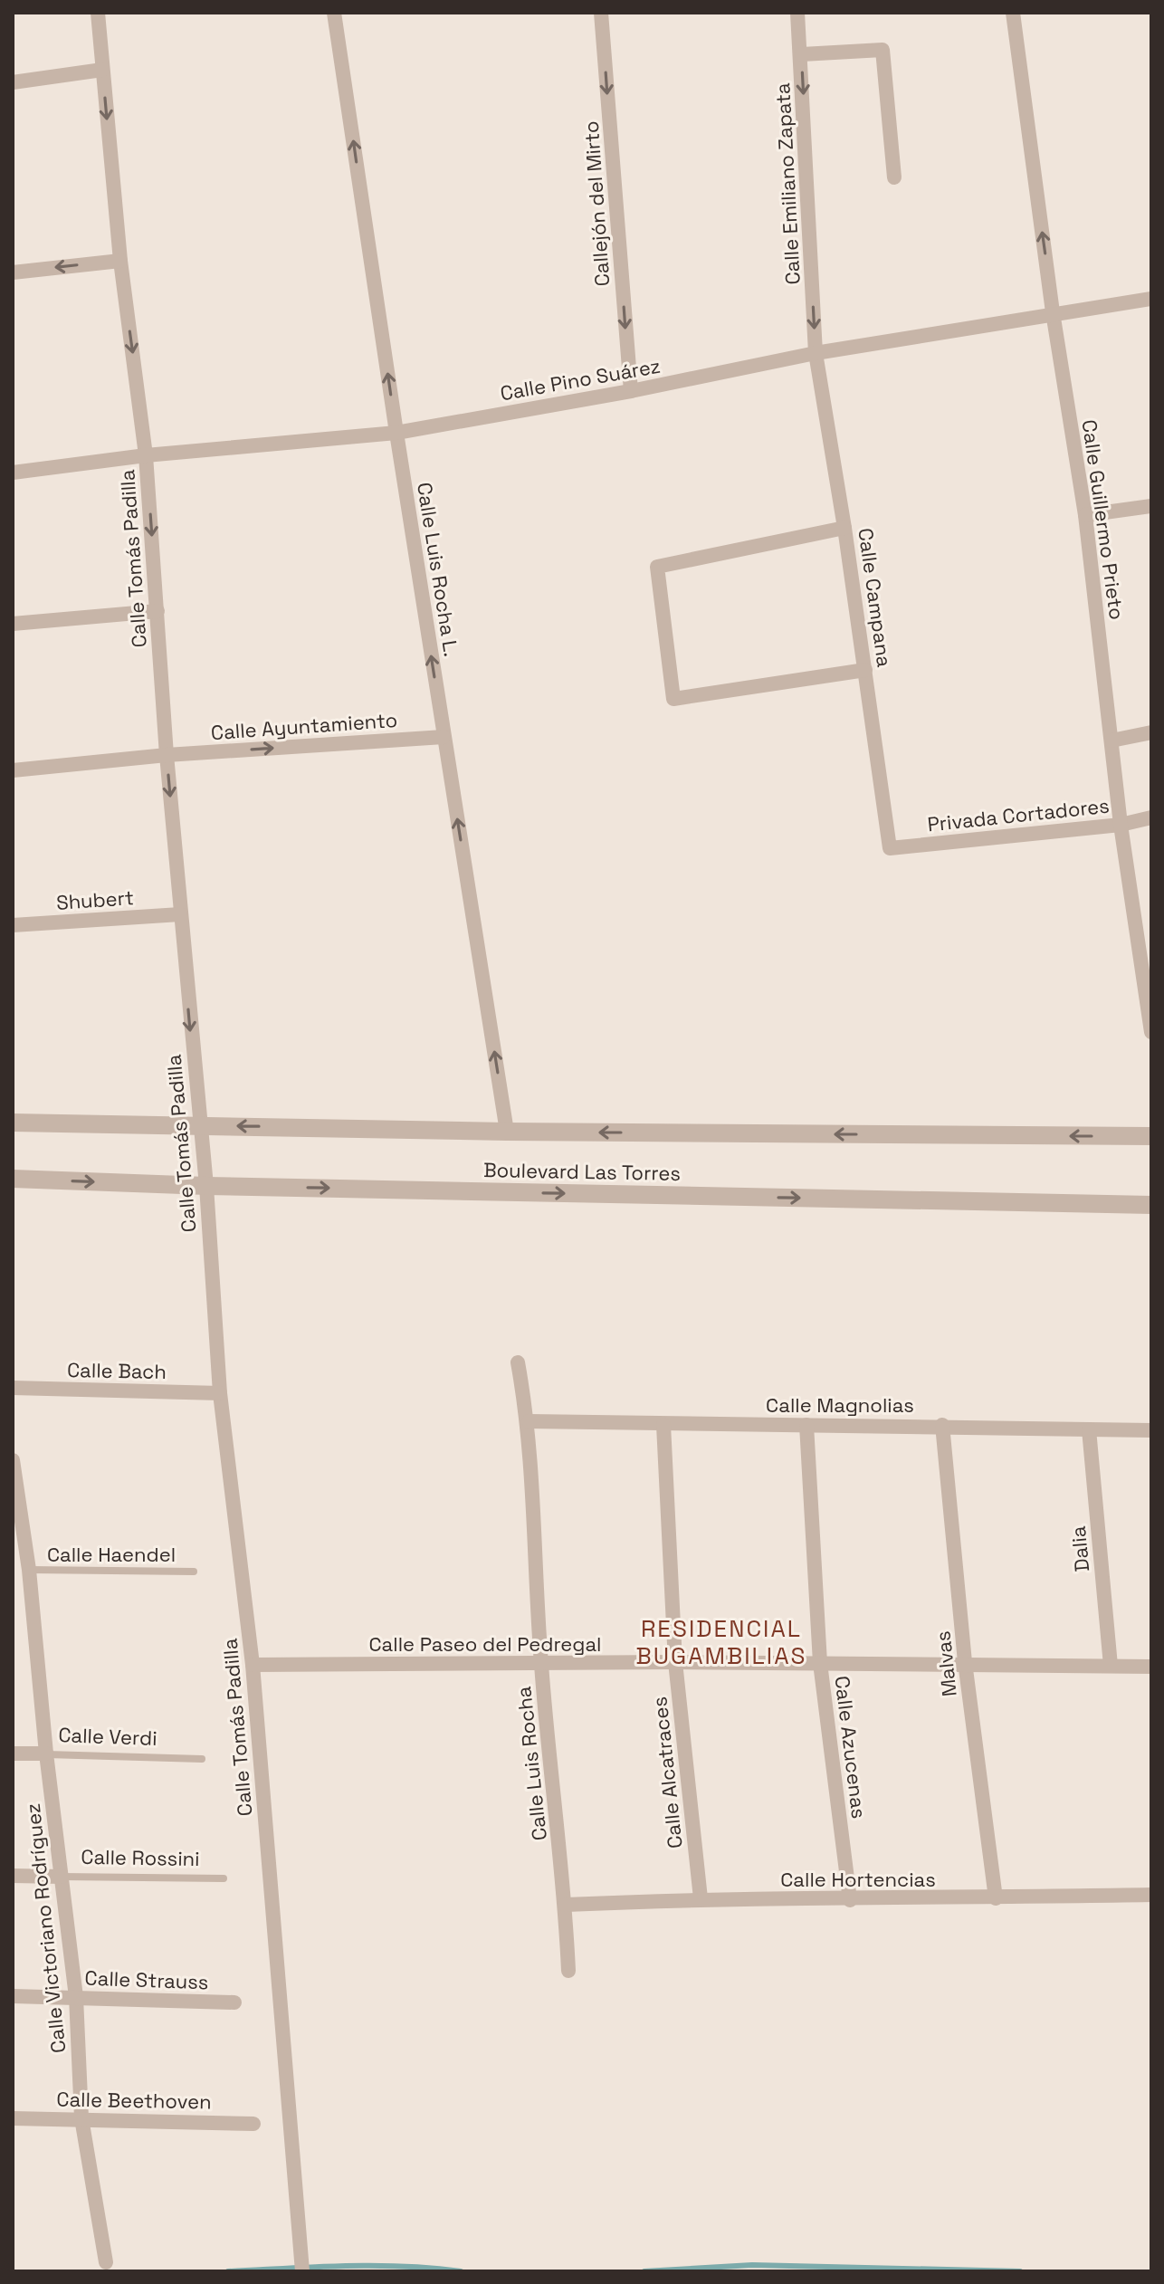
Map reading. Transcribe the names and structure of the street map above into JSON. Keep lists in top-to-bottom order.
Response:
{
  "streets": {
    "street": [
      "Calle Emiliano Zapata",
      "Callejón del Mirto",
      "Calle Pino Suárez",
      "Calle Guillermo Prieto",
      "Calle Tomás Padilla",
      "Calle Luis Rocha L.",
      "Calle Campana",
      "Calle Ayuntamiento",
      "Privada Cortadores",
      "Shubert",
      "Boulevard Las Torres",
      "Calle Bach",
      "Calle Magnolias",
      "Dalia",
      "Calle Paseo del Pedregal",
      "Malvas",
      "Calle Verdi",
      "Calle Azucenas",
      "Calle Luis Rocha",
      "Calle Alcatraces",
      "Calle Rossini",
      "Calle Hortencias",
      "Calle Victoriano Rodríguez",
      "Calle Strauss",
      "Calle Beethoven"
    ],
    "lane": ["Calle Haendel"]
  },
  "crossings": [
    ["Calle Emiliano Zapata", "Calle Pino Suárez"],
    ["Calle Emiliano Zapata", "Calle Campana"],
    ["Callejón del Mirto", "Calle Pino Suárez"],
    ["Calle Pino Suárez", "Calle Guillermo Prieto"],
    ["Calle Pino Suárez", "Calle Tomás Padilla"],
    ["Calle Pino Suárez", "Calle Luis Rocha L."],
    ["Calle Pino Suárez", "Calle Campana"],
    ["Calle Guillermo Prieto", "Privada Cortadores"],
    ["Calle Tomás Padilla", "Calle Ayuntamiento"],
    ["Calle Tomás Padilla", "Shubert"],
    ["Calle Tomás Padilla", "Boulevard Las Torres"],
    ["Calle Tomás Padilla", "Calle Bach"],
    ["Calle Tomás Padilla", "Calle Paseo del Pedregal"],
    ["Calle Luis Rocha L.", "Calle Ayuntamiento"],
    ["Calle Luis Rocha L.", "Boulevard Las Torres"],
    ["Calle Campana", "Privada Cortadores"],
    ["Calle Magnolias", "Dalia"],
    ["Calle Magnolias", "Malvas"],
    ["Calle Magnolias", "Calle Azucenas"],
    ["Calle Magnolias", "Calle Luis Rocha"],
    ["Calle Magnolias", "Calle Alcatraces"],
    ["Dalia", "Calle Paseo del Pedregal"],
    ["Calle Haendel", "Calle Victoriano Rodríguez"],
    ["Calle Paseo del Pedregal", "Malvas"],
    ["Calle Paseo del Pedregal", "Calle Azucenas"],
    ["Calle Paseo del Pedregal", "Calle Luis Rocha"],
    ["Calle Paseo del Pedregal", "Calle Alcatraces"],
    ["Malvas", "Calle Hortencias"],
    ["Calle Verdi", "Calle Victoriano Rodríguez"],
    ["Calle Azucenas", "Calle Hortencias"],
    ["Calle Luis Rocha", "Calle Hortencias"],
    ["Calle Alcatraces", "Calle Hortencias"],
    ["Calle Rossini", "Calle Victoriano Rodríguez"],
    ["Calle Victoriano Rodríguez", "Calle Strauss"],
    ["Calle Victoriano Rodríguez", "Calle Beethoven"]
  ],
  "one_way": [
    "Calle Emiliano Zapata",
    "Callejón del Mirto",
    "Calle Tomás Padilla",
    "Calle Luis Rocha L.",
    "Calle Ayuntamiento"
  ],
  "districts": ["RESIDENCIAL BUGAMBILIAS"]
}
